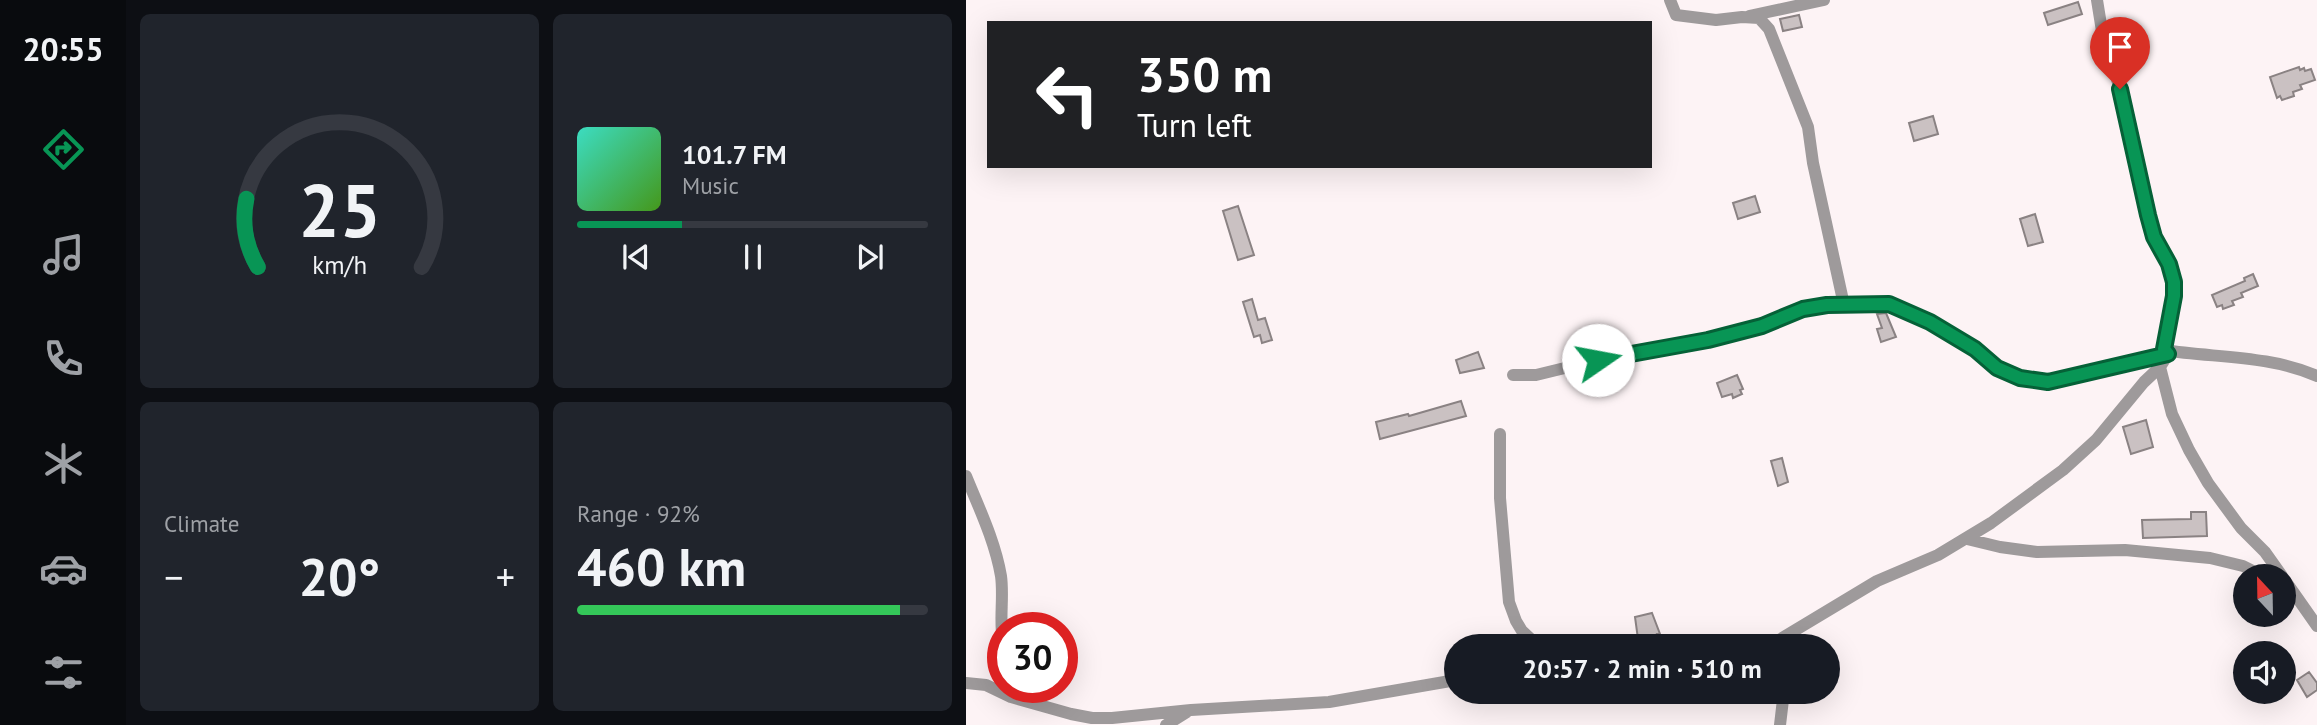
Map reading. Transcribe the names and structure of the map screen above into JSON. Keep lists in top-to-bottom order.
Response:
{
  "north": "top",
  "page": {
    "tabs": "20:55",
    "turn": ["350 m", "Turn left"],
    "song": ["101.7 FM", "Music"],
    "tile": [
      "Climate",
      ["Range · 92%", "460 km"]
    ],
    "heat": ["−", "20°", "+"],
    "limit": "30",
    "trip": "20:57 · 2 min · 510 m",
    "gauge": ["25", "km/h"]
  }
}
